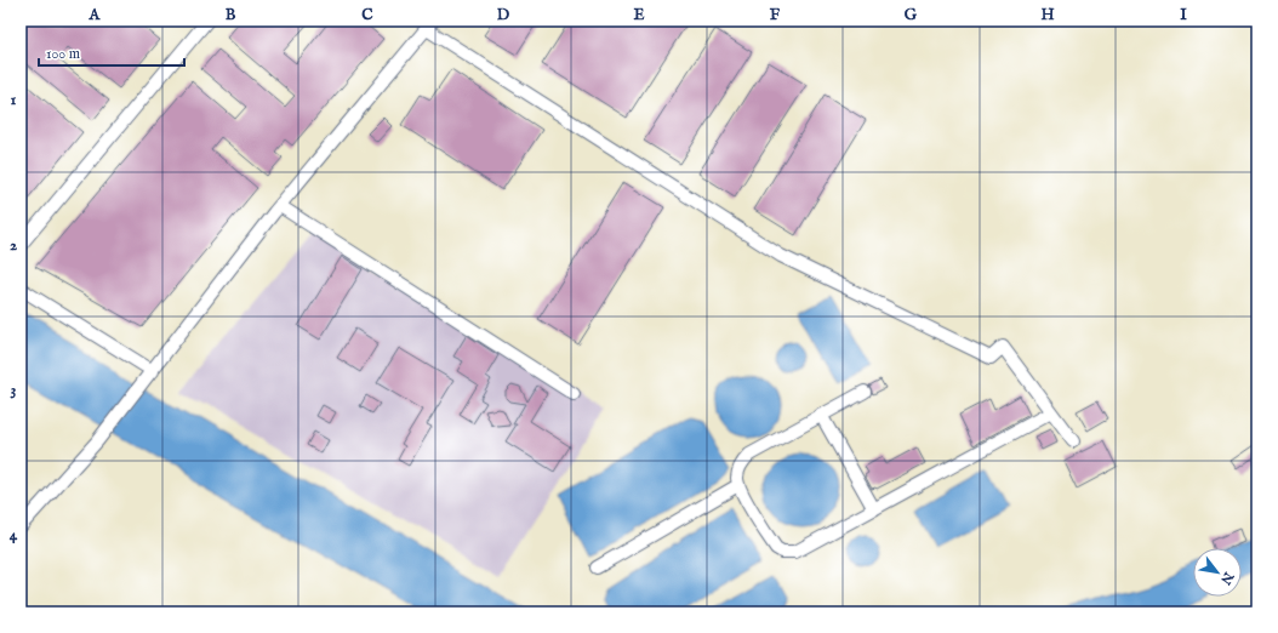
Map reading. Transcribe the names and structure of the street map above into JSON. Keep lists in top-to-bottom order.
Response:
{
  "scale_bar": "100 m",
  "north": "bottom right",
  "grid": {
    "columns": [
      "A",
      "B",
      "C",
      "D",
      "E",
      "F",
      "G",
      "H",
      "I"
    ],
    "rows": [
      "1",
      "2",
      "3",
      "4"
    ]
  }
}
